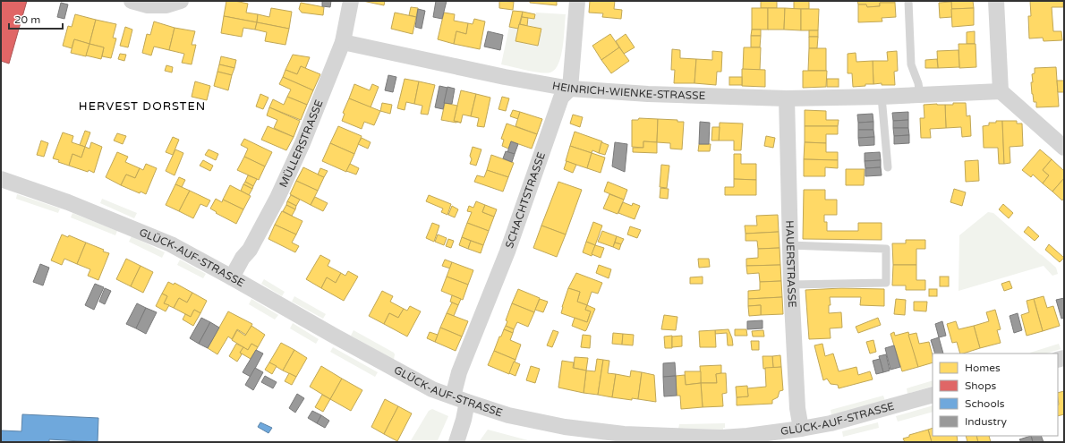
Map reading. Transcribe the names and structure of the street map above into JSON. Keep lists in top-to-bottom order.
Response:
{
  "streets": {
    "street": [
      "HEINRICH-WIENKE-STRASSE",
      "MÜLLERSTRASSE",
      "SCHACHTSTRASSE",
      "GLÜCK-AUF-STRASSE",
      "HAUERSTRASSE"
    ]
  },
  "crossings": [
    ["HEINRICH-WIENKE-STRASSE", "MÜLLERSTRASSE"],
    ["HEINRICH-WIENKE-STRASSE", "SCHACHTSTRASSE"],
    ["HEINRICH-WIENKE-STRASSE", "HAUERSTRASSE"],
    ["MÜLLERSTRASSE", "GLÜCK-AUF-STRASSE"],
    ["SCHACHTSTRASSE", "GLÜCK-AUF-STRASSE"],
    ["GLÜCK-AUF-STRASSE", "HAUERSTRASSE"]
  ],
  "districts": ["HERVEST DORSTEN"],
  "legend": [
    "Homes",
    "Shops",
    "Schools",
    "Industry"
  ],
  "scale_bar": "20 m"
}
